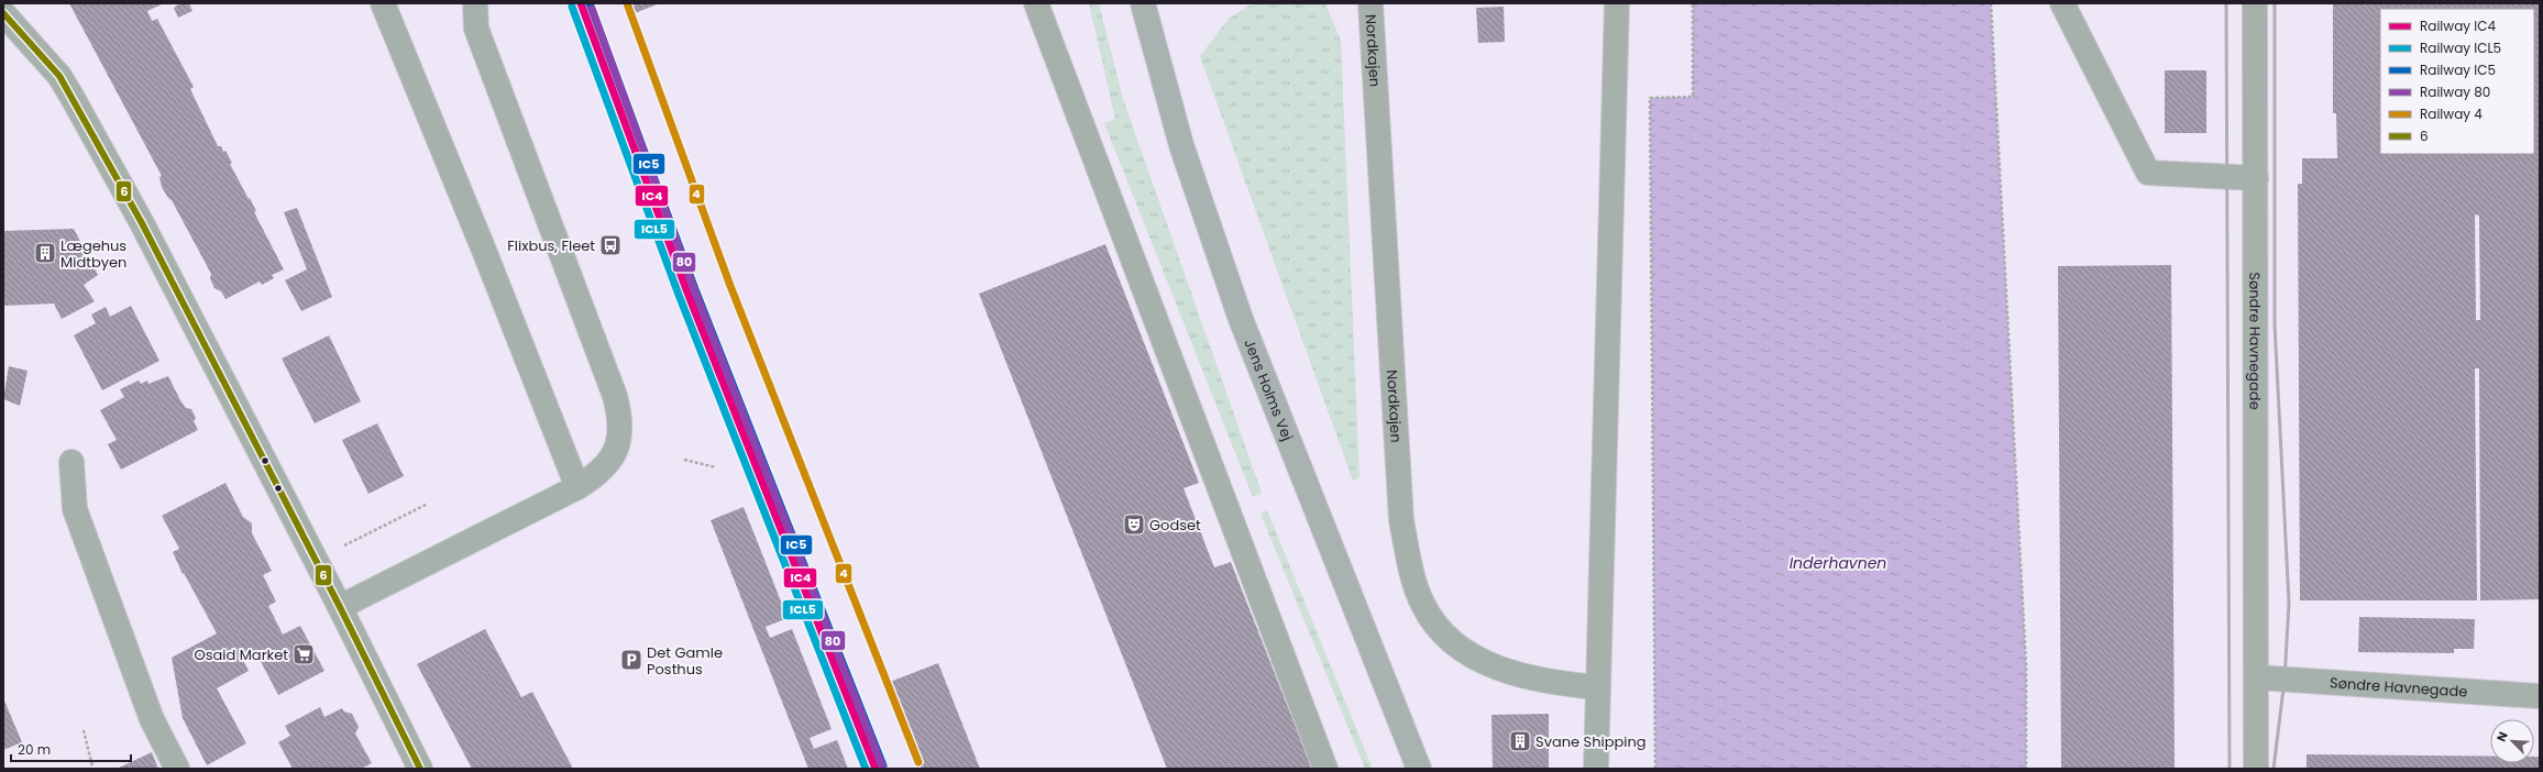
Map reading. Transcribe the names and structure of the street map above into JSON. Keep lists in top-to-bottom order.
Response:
{
  "streets": {
    "main road": ["Jens Holms Vej"],
    "street": ["Nordkajen", "Søndre Havnegade"]
  },
  "water": ["Inderhavnen"],
  "places": {
    "bus stop": ["Flixbus, Fleet"],
    "building": ["Lægehus Midtbyen", "Svane Shipping"],
    "theatre": ["Godset"],
    "supermarket": ["Osaid Market"],
    "parking": ["Det Gamle Posthus"]
  },
  "lines": [
    "rail line IC4",
    "rail line IC5",
    "rail line 4",
    "rail line ICL5",
    "rail line 80",
    "transit line 6"
  ],
  "legend": [
    "Railway IC4",
    "Railway ICL5",
    "Railway IC5",
    "Railway 80",
    "Railway 4",
    "6"
  ],
  "scale_bar": "20 m",
  "north": "top left"
}
